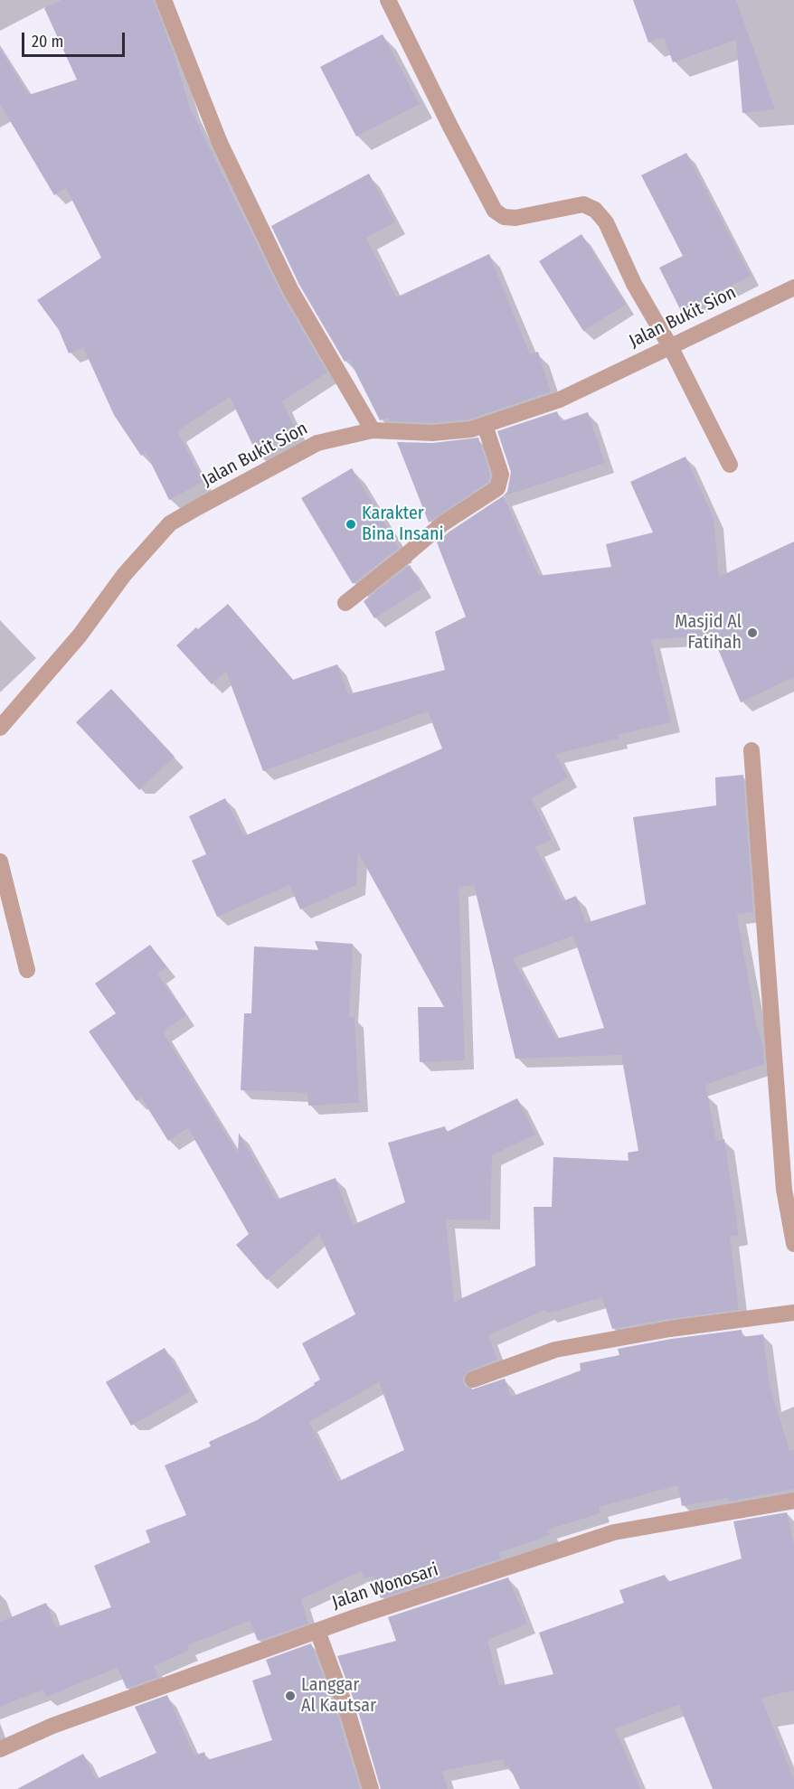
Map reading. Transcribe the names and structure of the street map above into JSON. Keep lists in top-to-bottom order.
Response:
{
  "streets": {
    "street": ["Jalan Bukit Sion", "Jalan Wonosari"]
  },
  "places": ["Karakter Bina Insani", "Masjid Al Fatihah", "Langgar Al Kautsar"],
  "scale_bar": "20 m"
}
